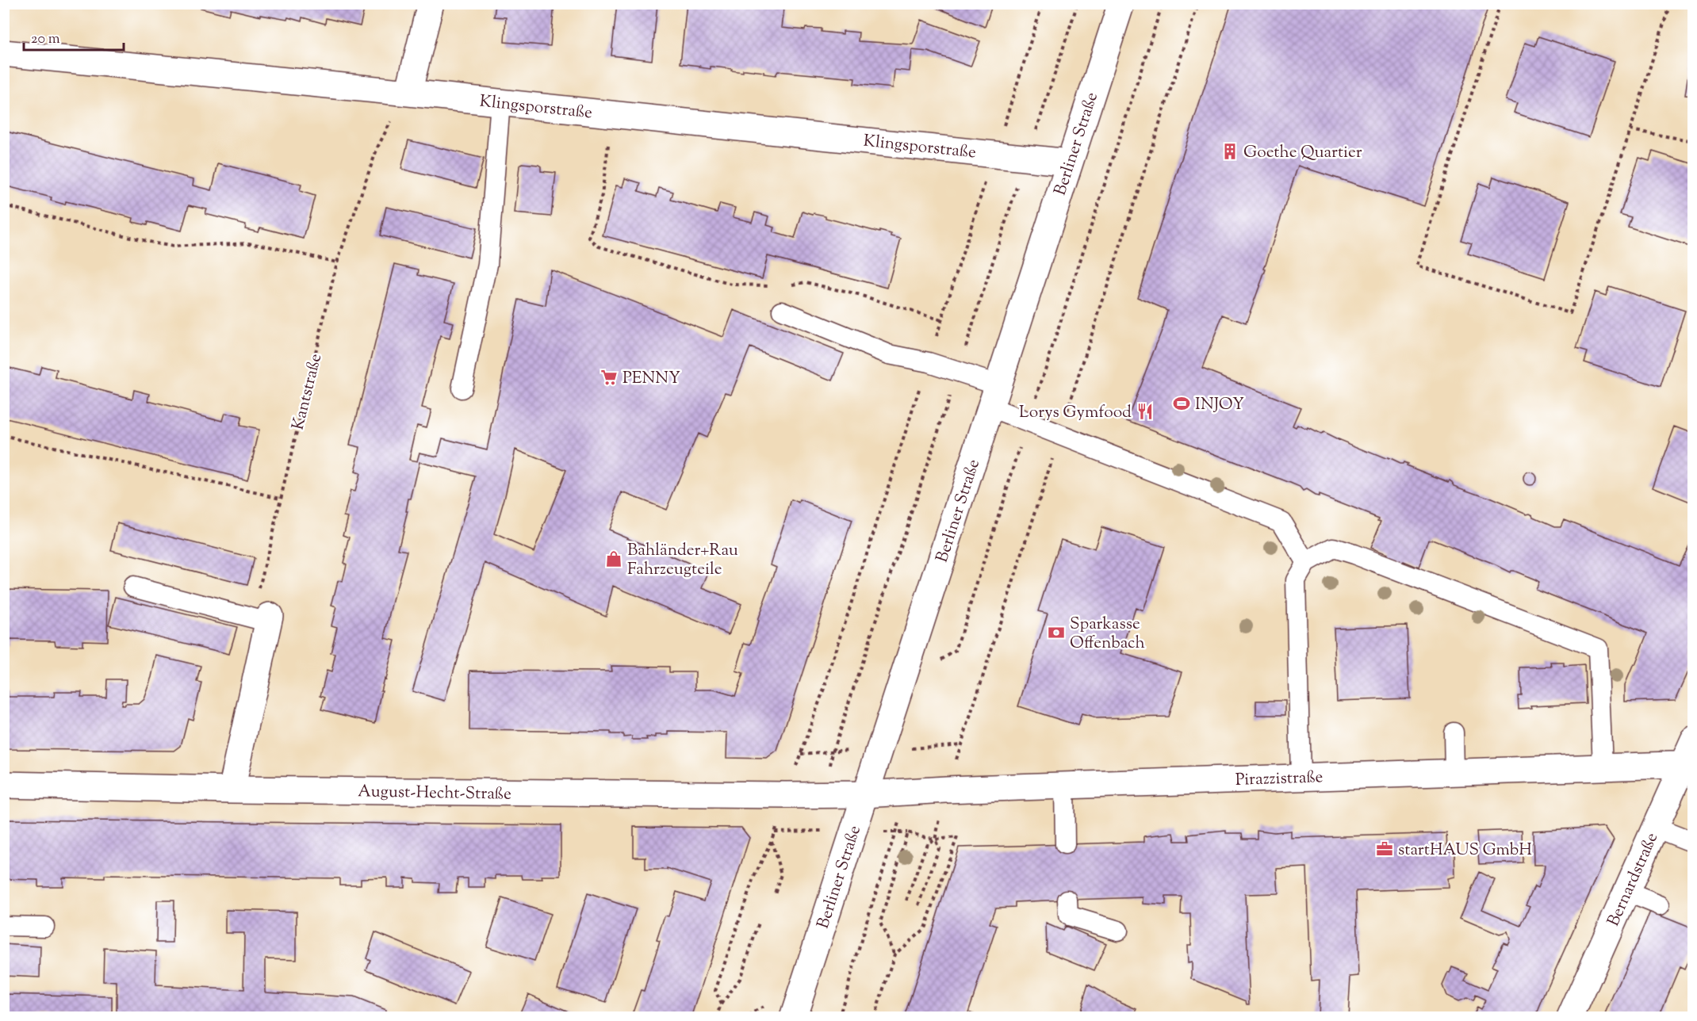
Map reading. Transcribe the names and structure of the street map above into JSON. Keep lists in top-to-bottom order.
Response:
{
  "streets": {
    "street": [
      "Klingsporstraße",
      "Berliner Straße",
      "Pirazzistraße",
      "August-Hecht-Straße",
      "Bernardstraße"
    ],
    "path": ["Kantstraße"]
  },
  "crossings": [
    ["Klingsporstraße", "Berliner Straße"],
    ["Klingsporstraße", "Kantstraße"],
    ["Berliner Straße", "Pirazzistraße"],
    ["Berliner Straße", "August-Hecht-Straße"],
    ["Pirazzistraße", "August-Hecht-Straße"],
    ["Pirazzistraße", "Bernardstraße"]
  ],
  "places": {
    "building": ["Goethe Quartier"],
    "supermarket": ["PENNY"],
    "sports": ["INJOY"],
    "restaurant": ["Lorys Gymfood"],
    "shop": ["Bahländer+Rau Fahrzeugteile"],
    "bank": ["Sparkasse Offenbach"],
    "office": ["startHAUS GmbH"]
  },
  "scale_bar": "20 m"
}
